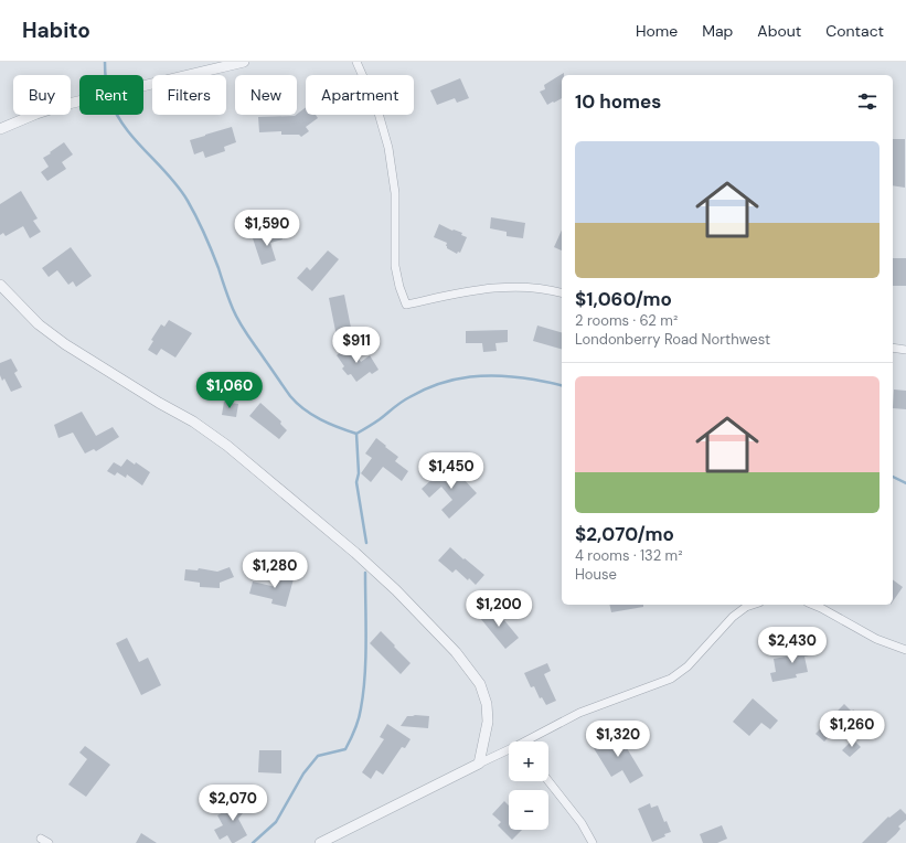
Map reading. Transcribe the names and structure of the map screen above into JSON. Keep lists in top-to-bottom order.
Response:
{
  "page": {
    "header": "Habito",
    "nav": [
      "Home",
      "Map",
      "About",
      "Contact"
    ],
    "chip": [
      "Buy",
      "Rent",
      "Filters",
      "New",
      "Apartment"
    ],
    "heading": "10 homes",
    "list": [
      {
        "name": "$1,060/mo",
        "note": "2 rooms · 62 m² · Londonberry Road Northwest"
      },
      {
        "name": "$2,070/mo",
        "note": "4 rooms · 132 m² · House"
      }
    ],
    "price": [
      "$1,590",
      "$911",
      "$1,060",
      "$1,450",
      "$1,280",
      "$1,200",
      "$2,430",
      "$1,260",
      "$1,320",
      "$2,070"
    ],
    "map_buttons": ["+", "−"]
  }
}
